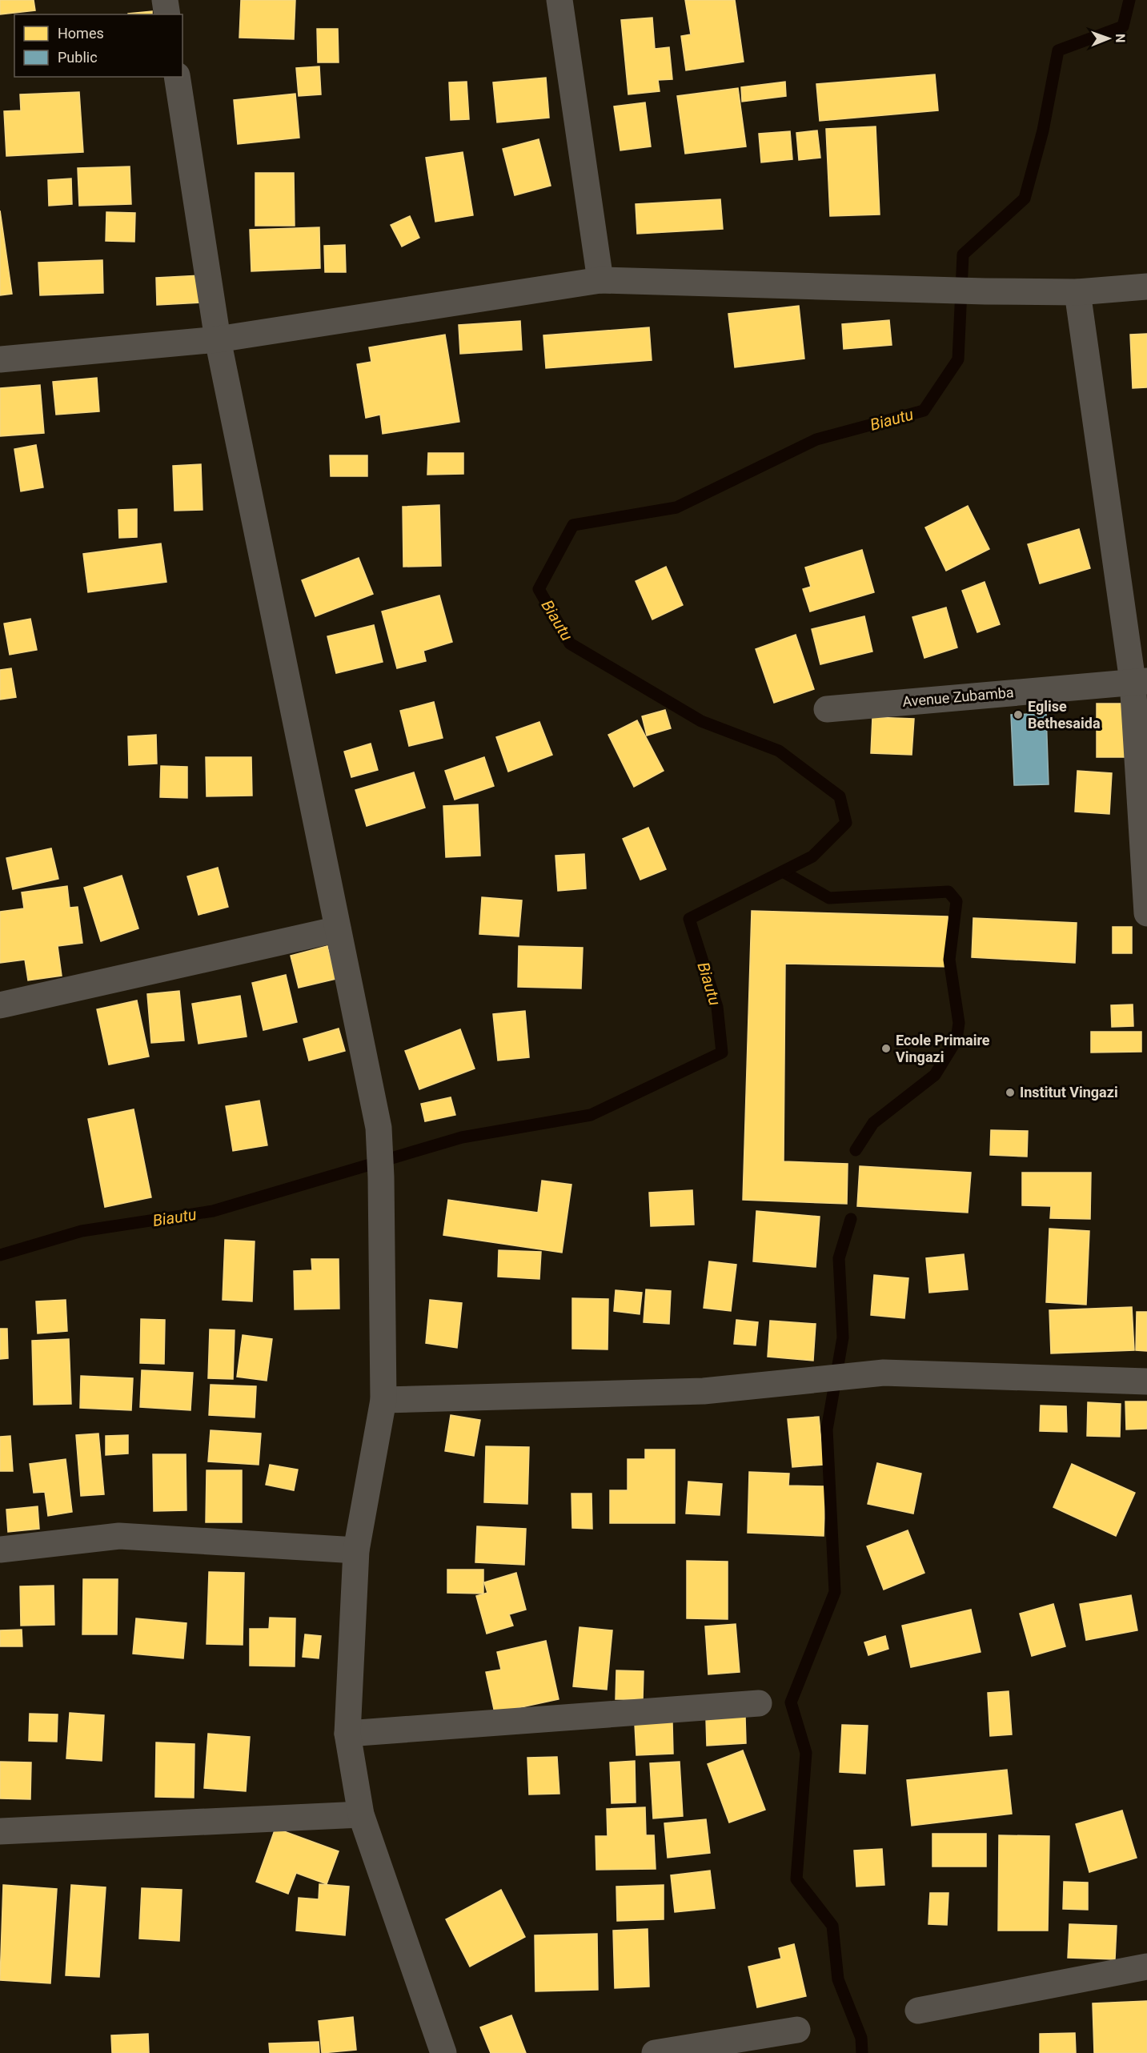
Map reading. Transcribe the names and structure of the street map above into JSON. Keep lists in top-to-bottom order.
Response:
{
  "streets": {
    "street": ["Avenue Zubamba"]
  },
  "water": ["Biautu"],
  "places": ["Eglise Bethesaida", "Ecole Primaire Vingazi", "Institut Vingazi"],
  "legend": ["Homes", "Public"],
  "north": "right"
}
